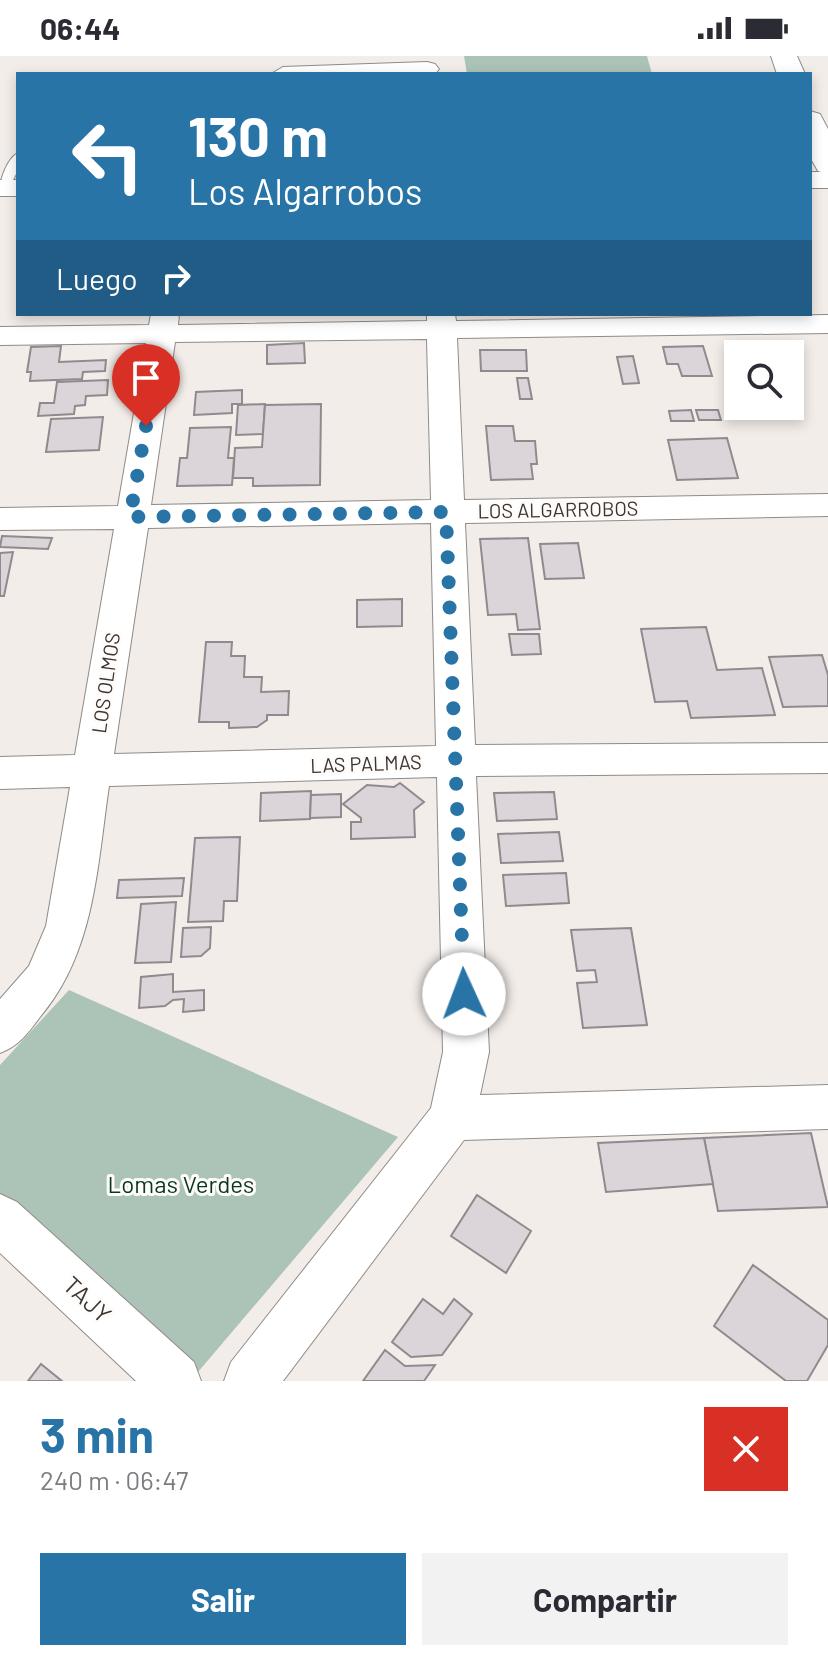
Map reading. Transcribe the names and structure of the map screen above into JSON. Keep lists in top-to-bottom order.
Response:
{
  "streets": {
    "street": [
      "LOS ALGARROBOS",
      "LOS OLMOS",
      "LAS PALMAS",
      "TAJY"
    ]
  },
  "crossings": [
    ["LOS ALGARROBOS", "LOS OLMOS"],
    ["LOS OLMOS", "LAS PALMAS"]
  ],
  "parks": ["Lomas Verdes"],
  "page": {
    "status": "06:44",
    "turn": ["130 m", "Los Algarrobos"],
    "then": "Luego",
    "heading": ["3 min", "240 m · 06:47"],
    "buttons": ["Salir", "Compartir"]
  }
}
